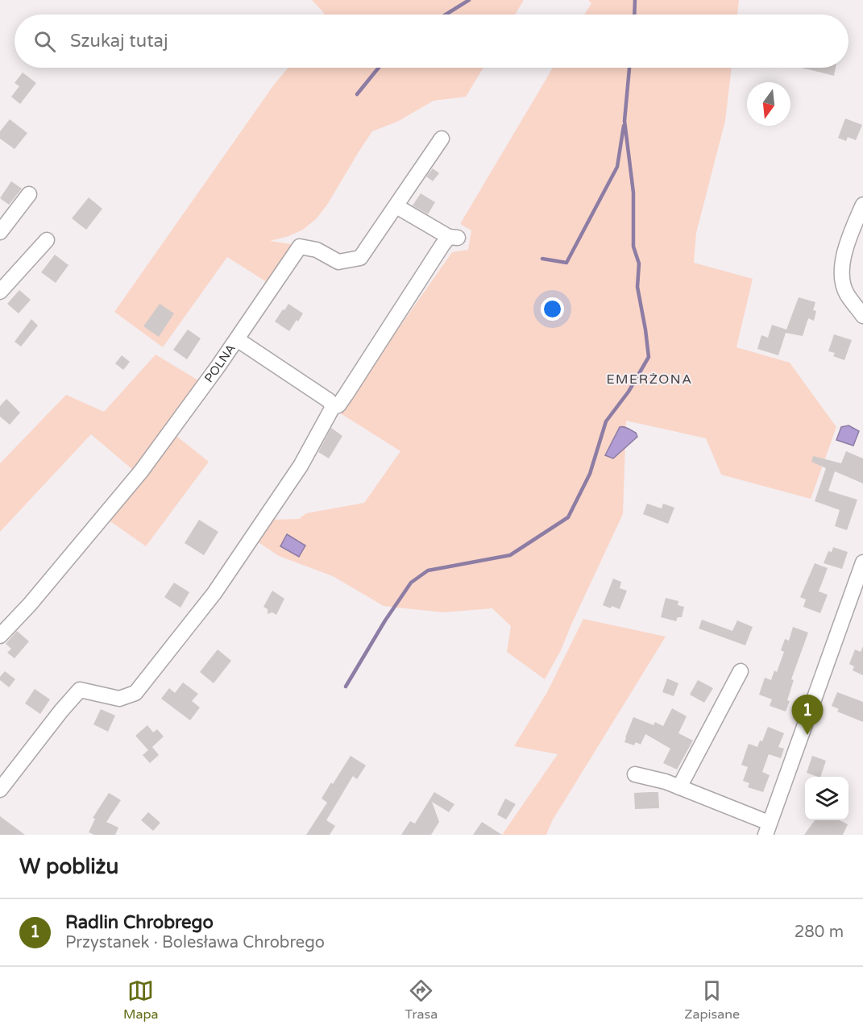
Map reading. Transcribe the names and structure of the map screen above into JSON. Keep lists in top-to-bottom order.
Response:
{
  "streets": {
    "street": ["POLNA"]
  },
  "districts": ["EMERŻONA"],
  "north": "bottom",
  "page": {
    "search": "Szukaj tutaj",
    "pins": "1",
    "heading": "W pobliżu",
    "list": [
      {
        "mark": "1",
        "name": "Radlin Chrobrego",
        "note": "Przystanek · Bolesława Chrobrego",
        "value": "280 m"
      }
    ],
    "nav": ["Mapa", "Trasa", "Zapisane"]
  }
}
